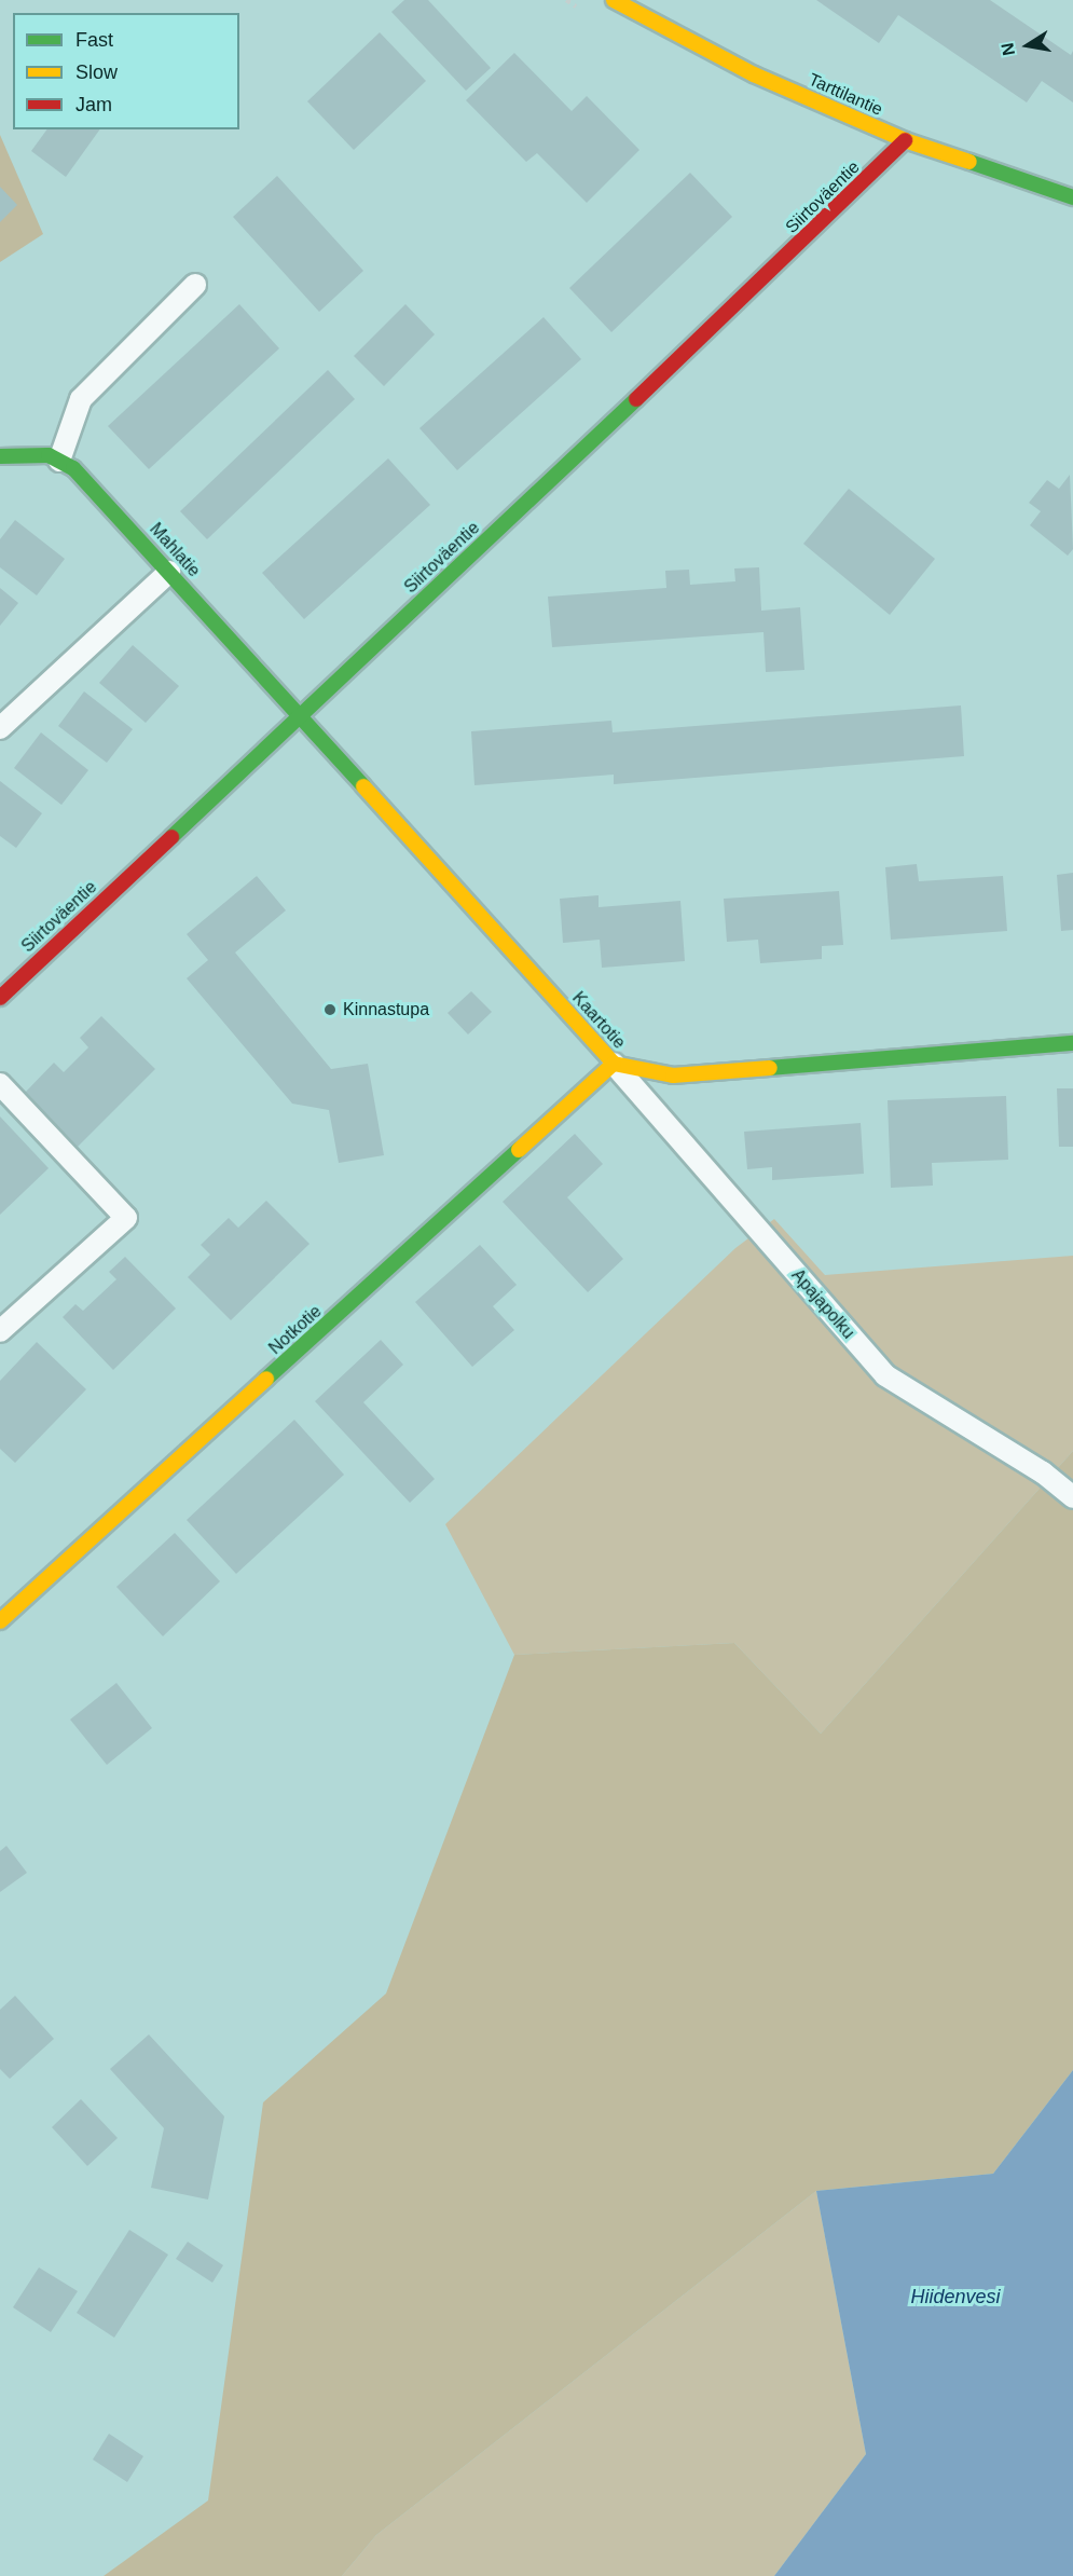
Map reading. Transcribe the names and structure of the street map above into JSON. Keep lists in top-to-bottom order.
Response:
{
  "streets": {
    "street": [
      "Tarttilantie",
      "Siirtoväentie",
      "Mahlatie",
      "Kaartotie",
      "Notkotie"
    ],
    "lane": ["Apajapolku"]
  },
  "crossings": [
    ["Tarttilantie", "Siirtoväentie"],
    ["Siirtoväentie", "Mahlatie"],
    ["Siirtoväentie", "Kaartotie"],
    ["Mahlatie", "Kaartotie"],
    ["Kaartotie", "Apajapolku"],
    ["Kaartotie", "Notkotie"],
    ["Apajapolku", "Notkotie"]
  ],
  "water": ["Hiidenvesi"],
  "places": ["Kinnastupa"],
  "legend": ["Fast", "Slow", "Jam"],
  "north": "left"
}
